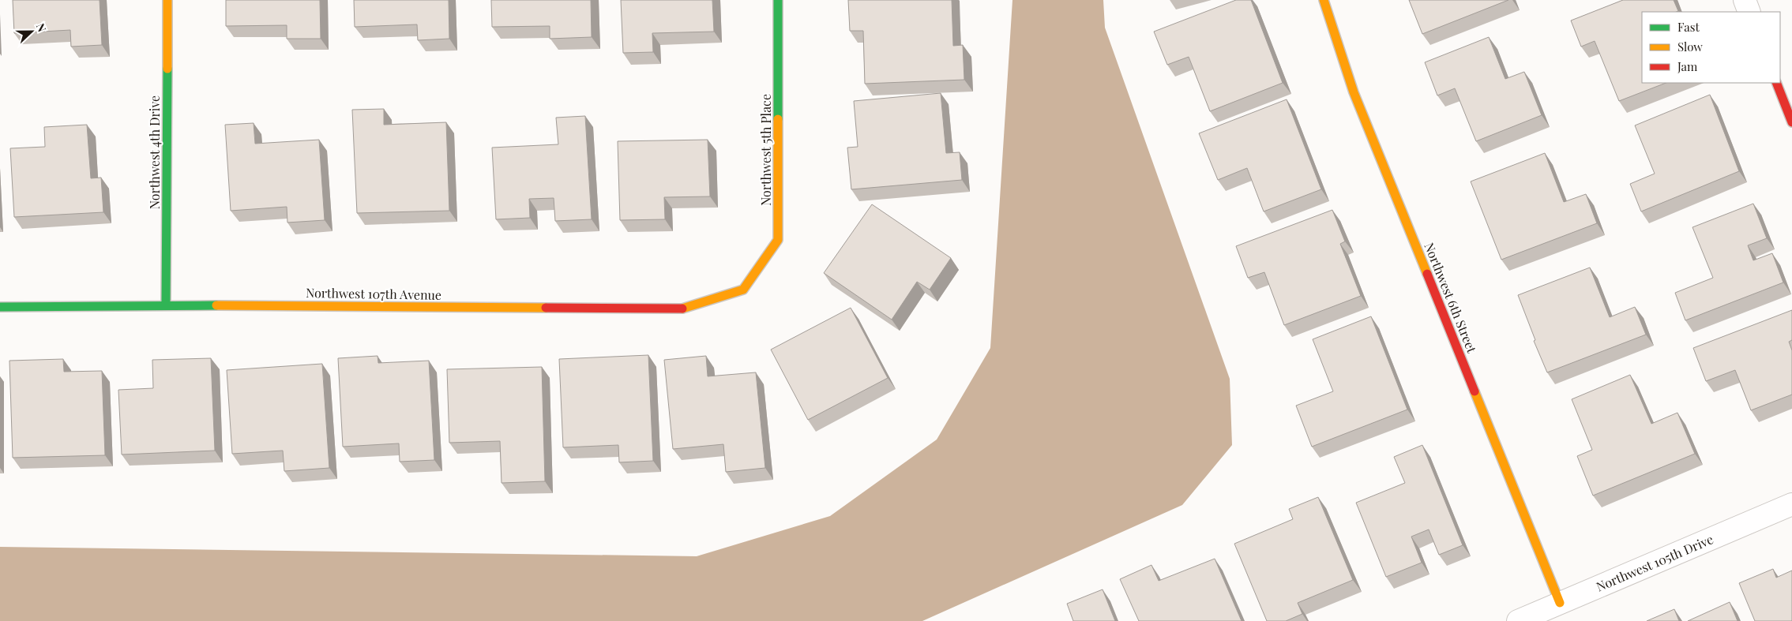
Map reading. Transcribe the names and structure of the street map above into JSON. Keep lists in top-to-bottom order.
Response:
{
  "streets": {
    "street": [
      "Northwest 5th Place",
      "Northwest 4th Drive",
      "Northwest 107th Avenue",
      "Northwest 6th Street",
      "Northwest 105th Drive"
    ]
  },
  "crossings": [
    ["Northwest 5th Place", "Northwest 107th Avenue"],
    ["Northwest 4th Drive", "Northwest 107th Avenue"],
    ["Northwest 6th Street", "Northwest 105th Drive"]
  ],
  "legend": ["Fast", "Slow", "Jam"],
  "north": "right"
}
